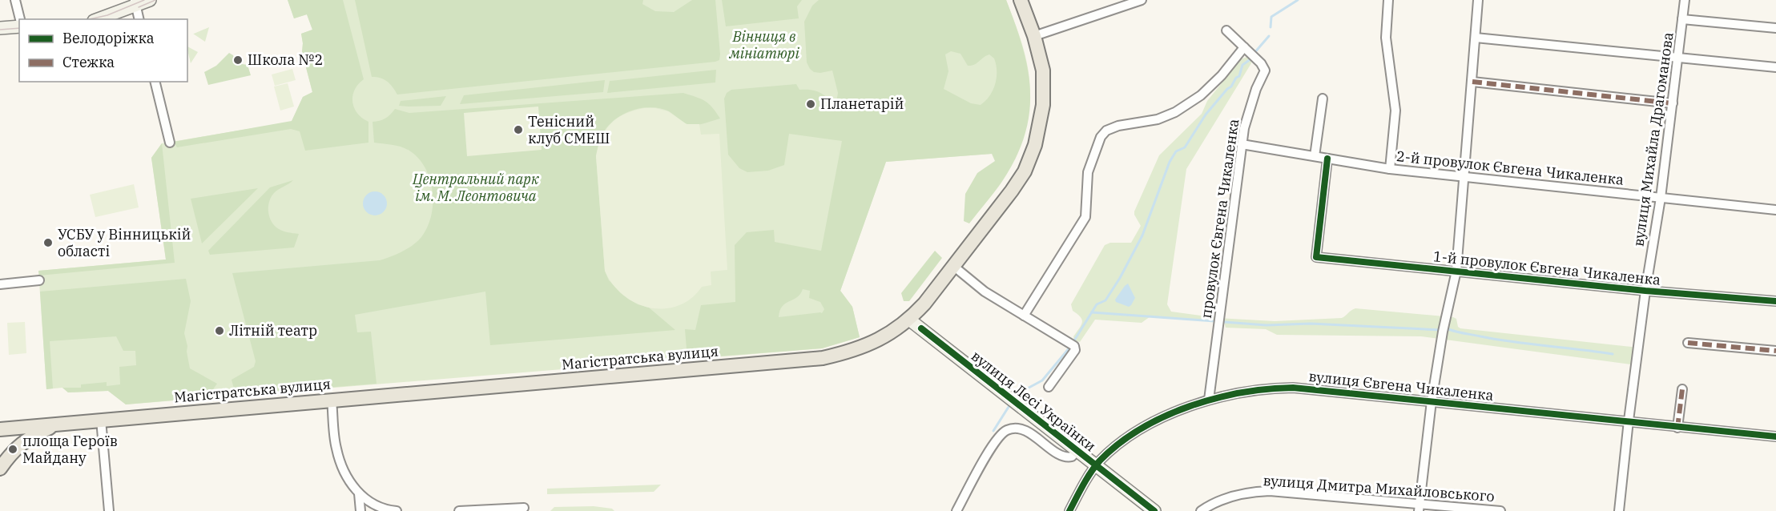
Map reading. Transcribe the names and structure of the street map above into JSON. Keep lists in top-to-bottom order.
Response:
{
  "streets": {
    "main road": ["Магістратська вулиця", "вулиця Лесі Українки"],
    "street": [
      "вулиця Михайла Драгоманова",
      "2-й провулок Євгена Чикаленка",
      "провулок Євгена Чикаленка",
      "1-й провулок Євгена Чикаленка",
      "вулиця Євгена Чикаленка",
      "вулиця Дмитра Михайловського"
    ]
  },
  "crossings": [
    ["вулиця Михайла Драгоманова", "2-й провулок Євгена Чикаленка"],
    ["вулиця Михайла Драгоманова", "1-й провулок Євгена Чикаленка"],
    ["вулиця Михайла Драгоманова", "вулиця Євгена Чикаленка"],
    ["2-й провулок Євгена Чикаленка", "провулок Євгена Чикаленка"],
    ["2-й провулок Євгена Чикаленка", "1-й провулок Євгена Чикаленка"],
    ["провулок Євгена Чикаленка", "вулиця Євгена Чикаленка"],
    ["Магістратська вулиця", "вулиця Лесі Українки"],
    ["вулиця Євгена Чикаленка", "вулиця Лесі Українки"]
  ],
  "parks": ["Вінниця в мініатюрі", "Центральний парк ім. М. Леонтовича"],
  "places": [
    "Школа №2",
    "Планетарій",
    "Тенісний клуб СМЕШ",
    "УСБУ у Вінницькій області",
    "Літній театр",
    "площа Героїв Майдану"
  ],
  "legend": ["Велодоріжка", "Стежка"]
}
